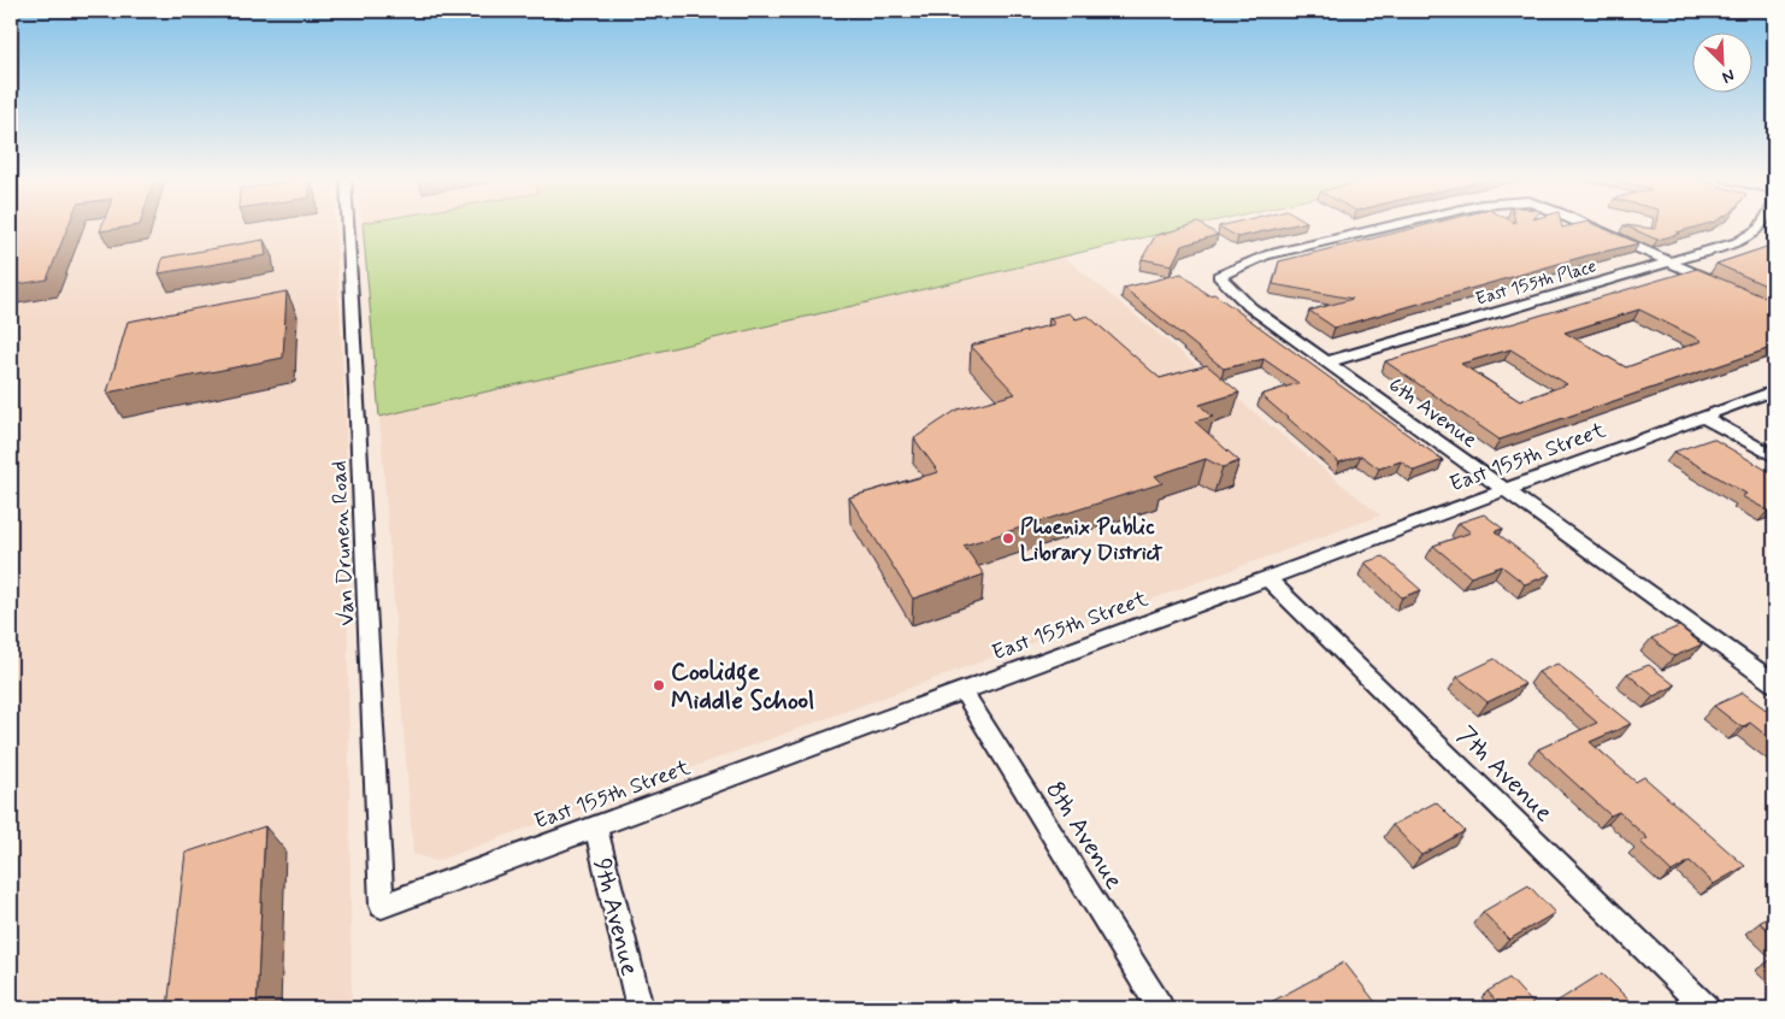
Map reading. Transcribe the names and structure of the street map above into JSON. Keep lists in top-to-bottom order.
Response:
{
  "streets": {
    "street": [
      "East 155th Place",
      "6th Avenue",
      "East 155th Street",
      "Van Drunen Road",
      "7th Avenue",
      "8th Avenue",
      "9th Avenue"
    ]
  },
  "crossings": [
    ["East 155th Place", "6th Avenue"],
    ["6th Avenue", "East 155th Street"],
    ["East 155th Street", "Van Drunen Road"],
    ["East 155th Street", "7th Avenue"],
    ["East 155th Street", "8th Avenue"],
    ["East 155th Street", "9th Avenue"]
  ],
  "places": ["Phoenix Public Library District", "Coolidge Middle School"],
  "north": "bottom right"
}
